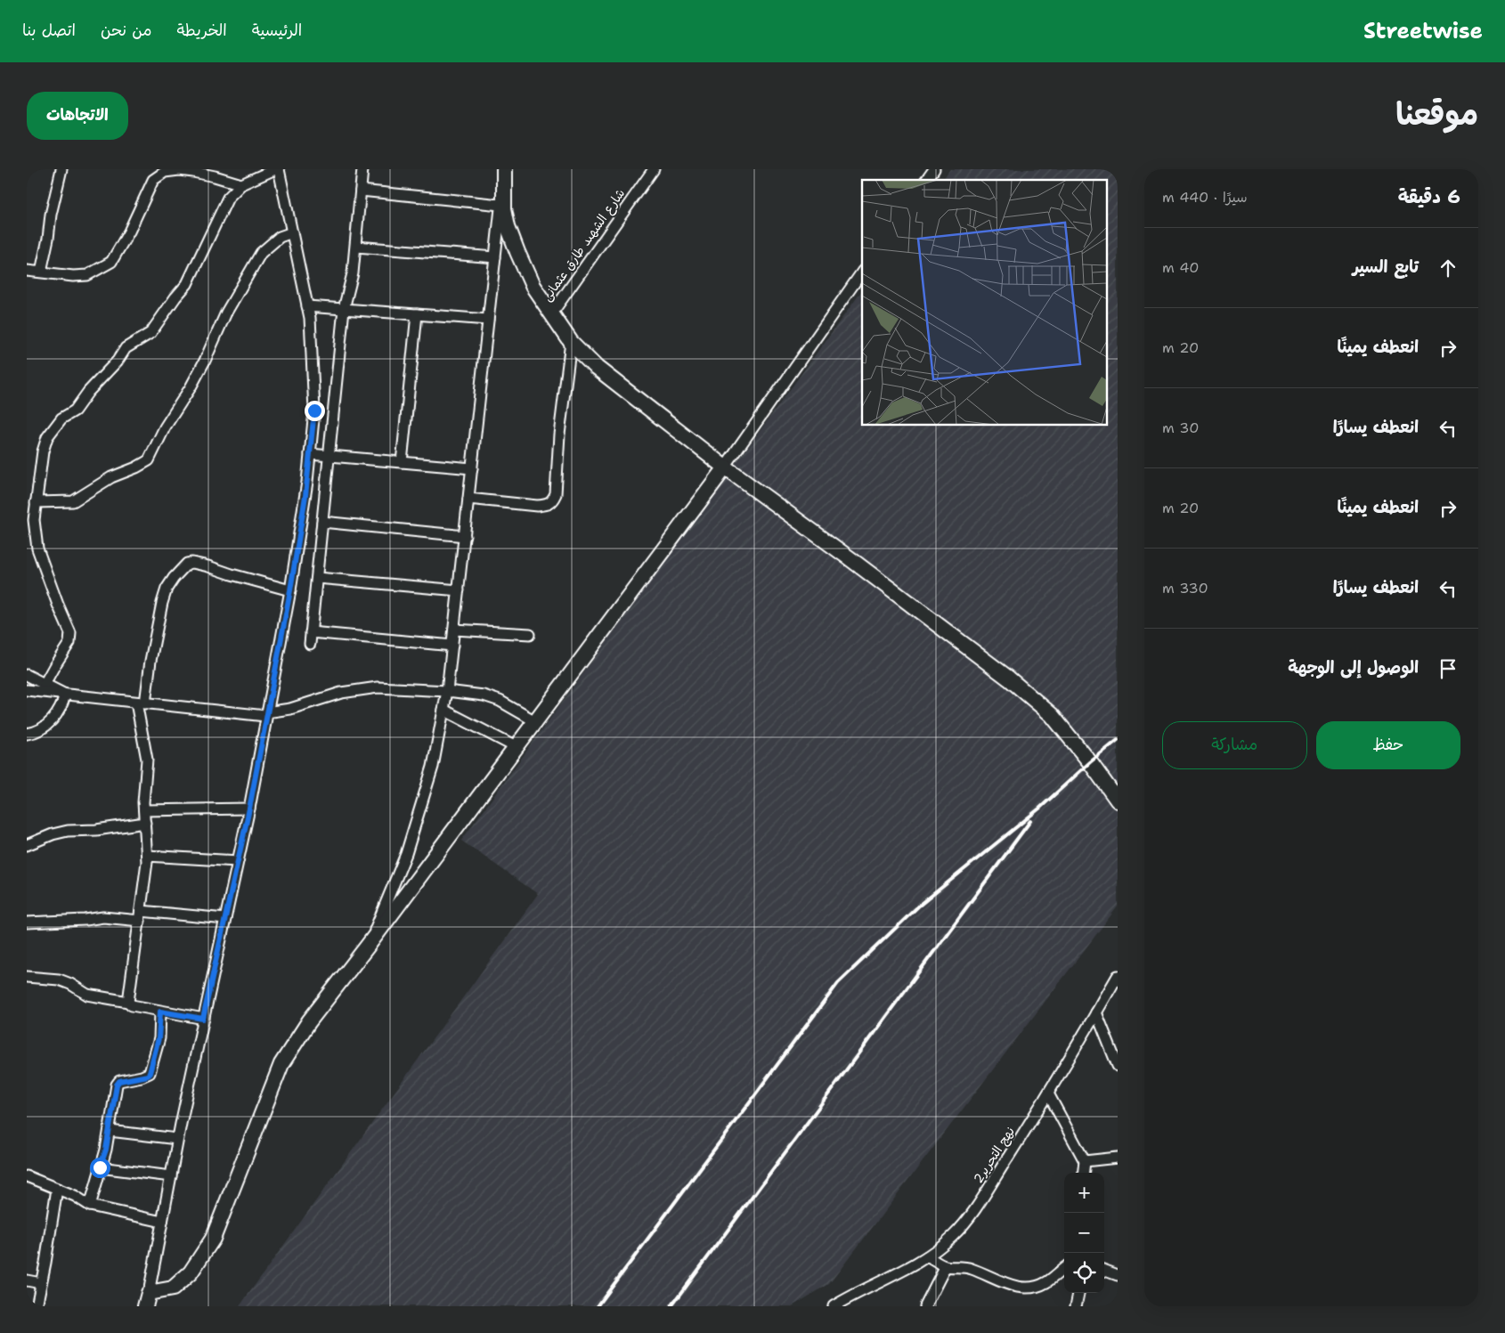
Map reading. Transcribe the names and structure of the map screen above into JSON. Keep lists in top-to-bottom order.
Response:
{
  "streets": {
    "street": ["شارع الشهىد طارق عثمانى", "نهج التحرير2"]
  },
  "page": {
    "header": "Streetwise",
    "nav": [
      "الرئيسية",
      "الخريطة",
      "من نحن",
      "اتصل بنا"
    ],
    "title": "موقعنا",
    "buttons": [
      "الاتجاهات",
      ["حفظ", "مشاركة"]
    ],
    "heading": ["6 دقيقة", "سيرًا · 440 m"],
    "list": [
      ["تابع السير", "40 m"],
      ["انعطف يمينًا", "20 m"],
      ["انعطف يسارًا", "30 m"],
      ["انعطف يمينًا", "20 m"],
      ["انعطف يسارًا", "330 m"],
      "الوصول إلى الوجهة"
    ],
    "map_buttons": ["+", "−"]
  }
}
